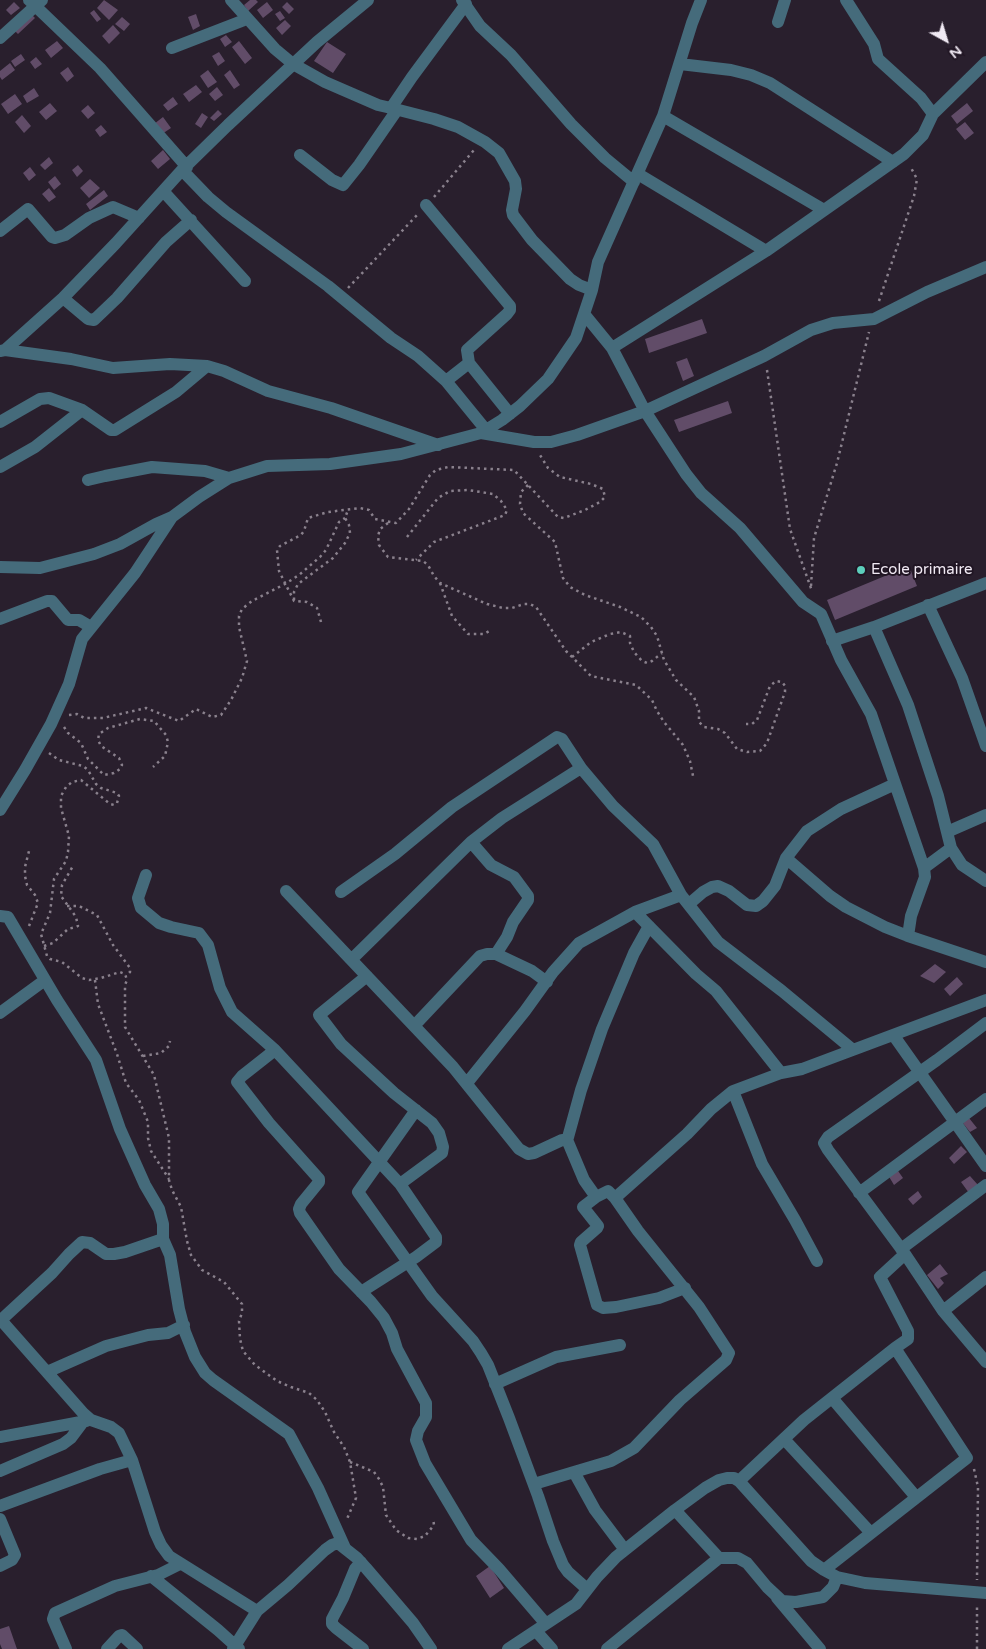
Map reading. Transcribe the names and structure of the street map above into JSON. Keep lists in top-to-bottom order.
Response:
{
  "places": ["Ecole primaire"],
  "north": "bottom right"
}
